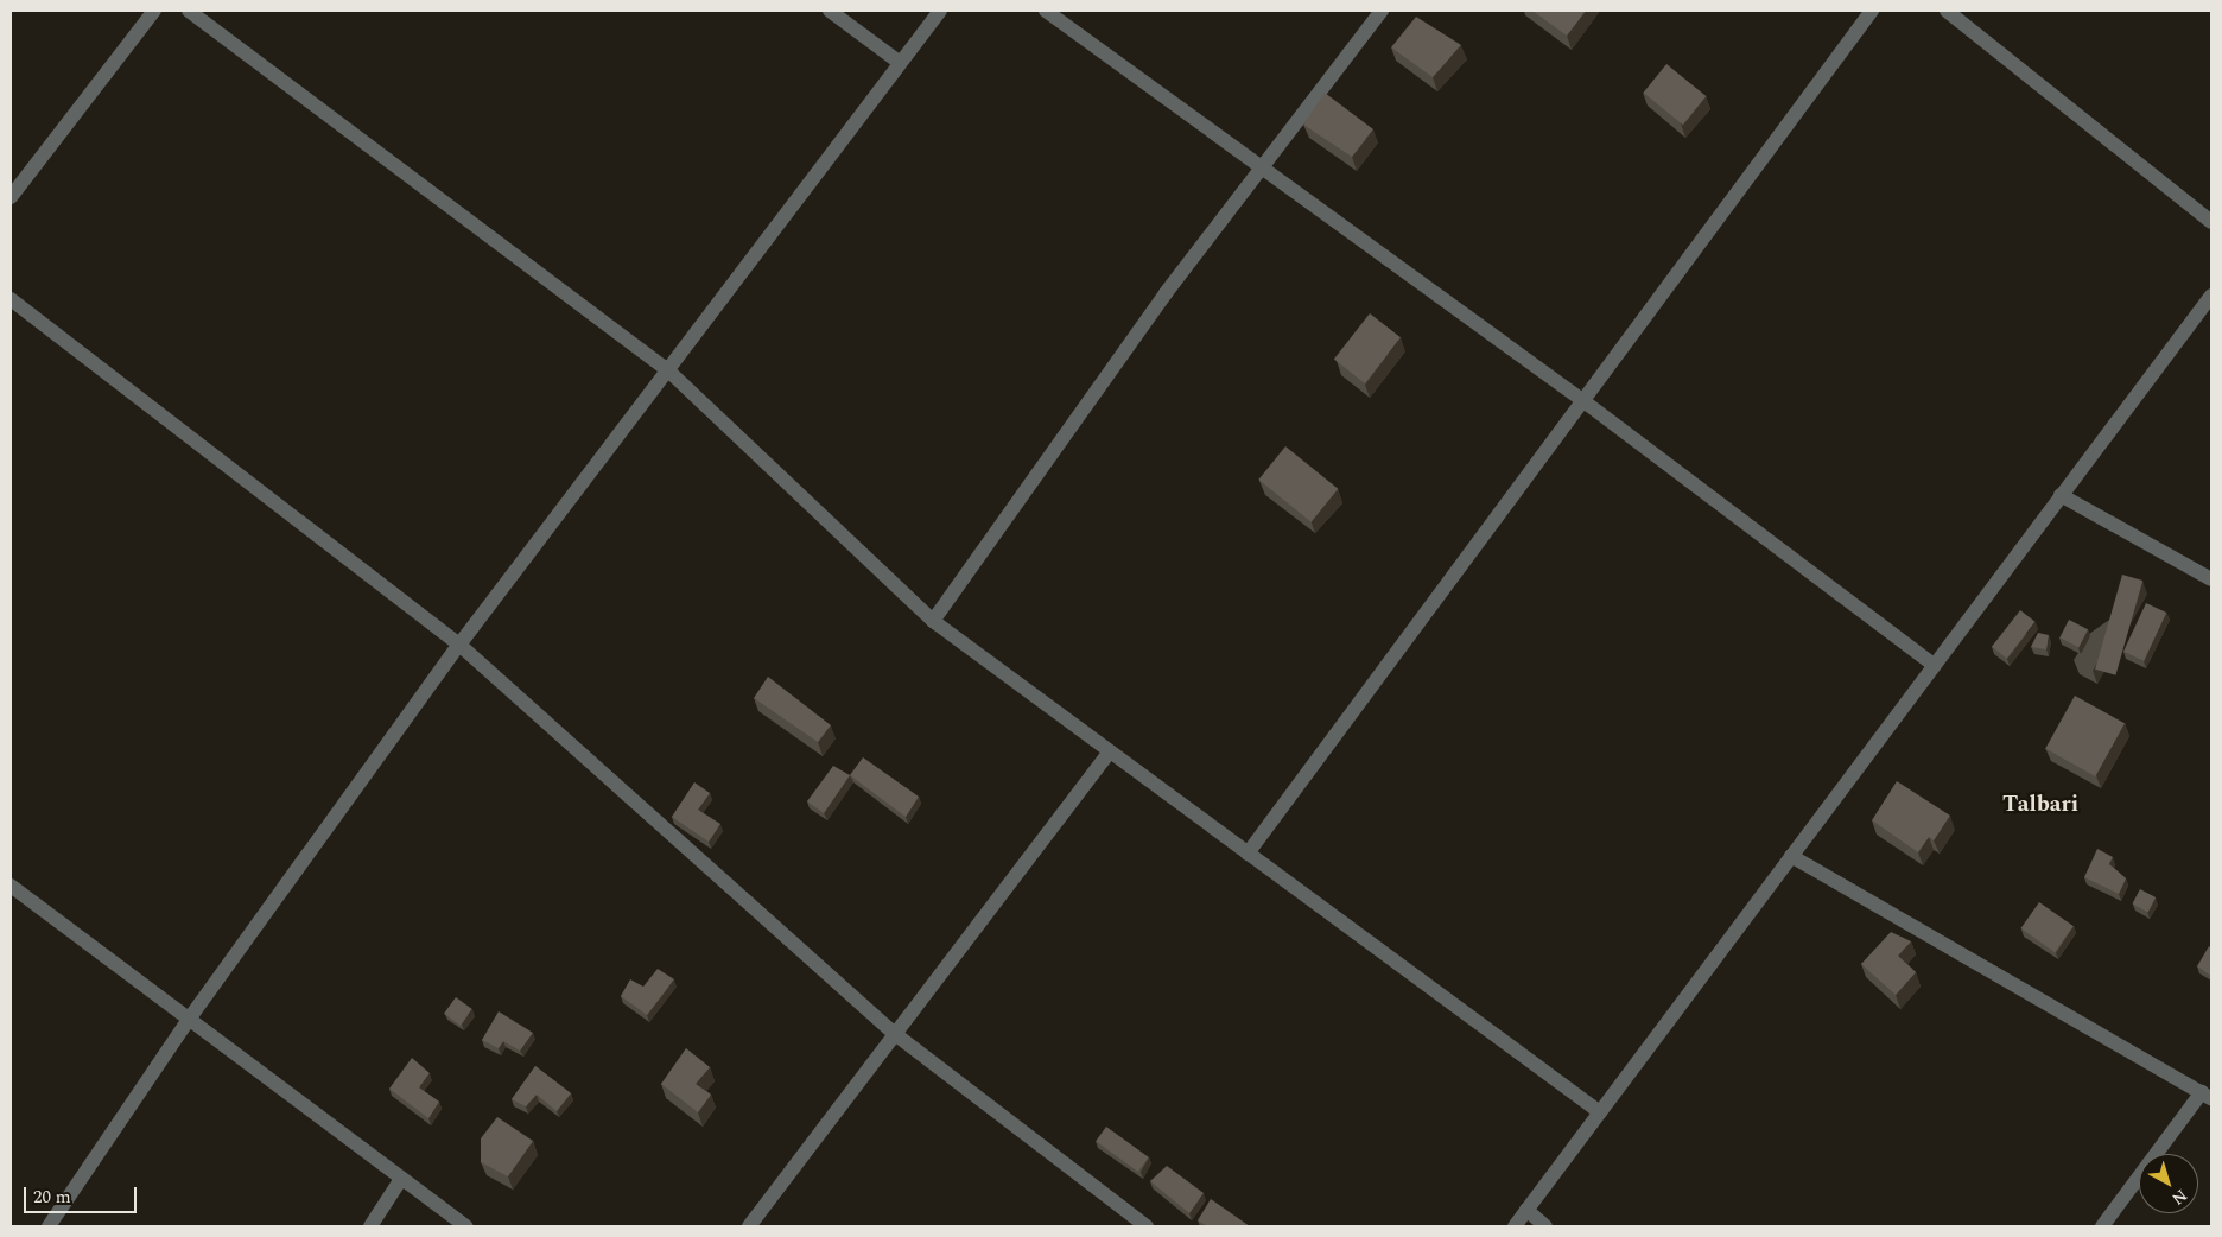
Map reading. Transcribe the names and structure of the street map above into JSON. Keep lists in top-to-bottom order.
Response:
{
  "districts": ["Talbari"],
  "scale_bar": "20 m",
  "north": "bottom right"
}
